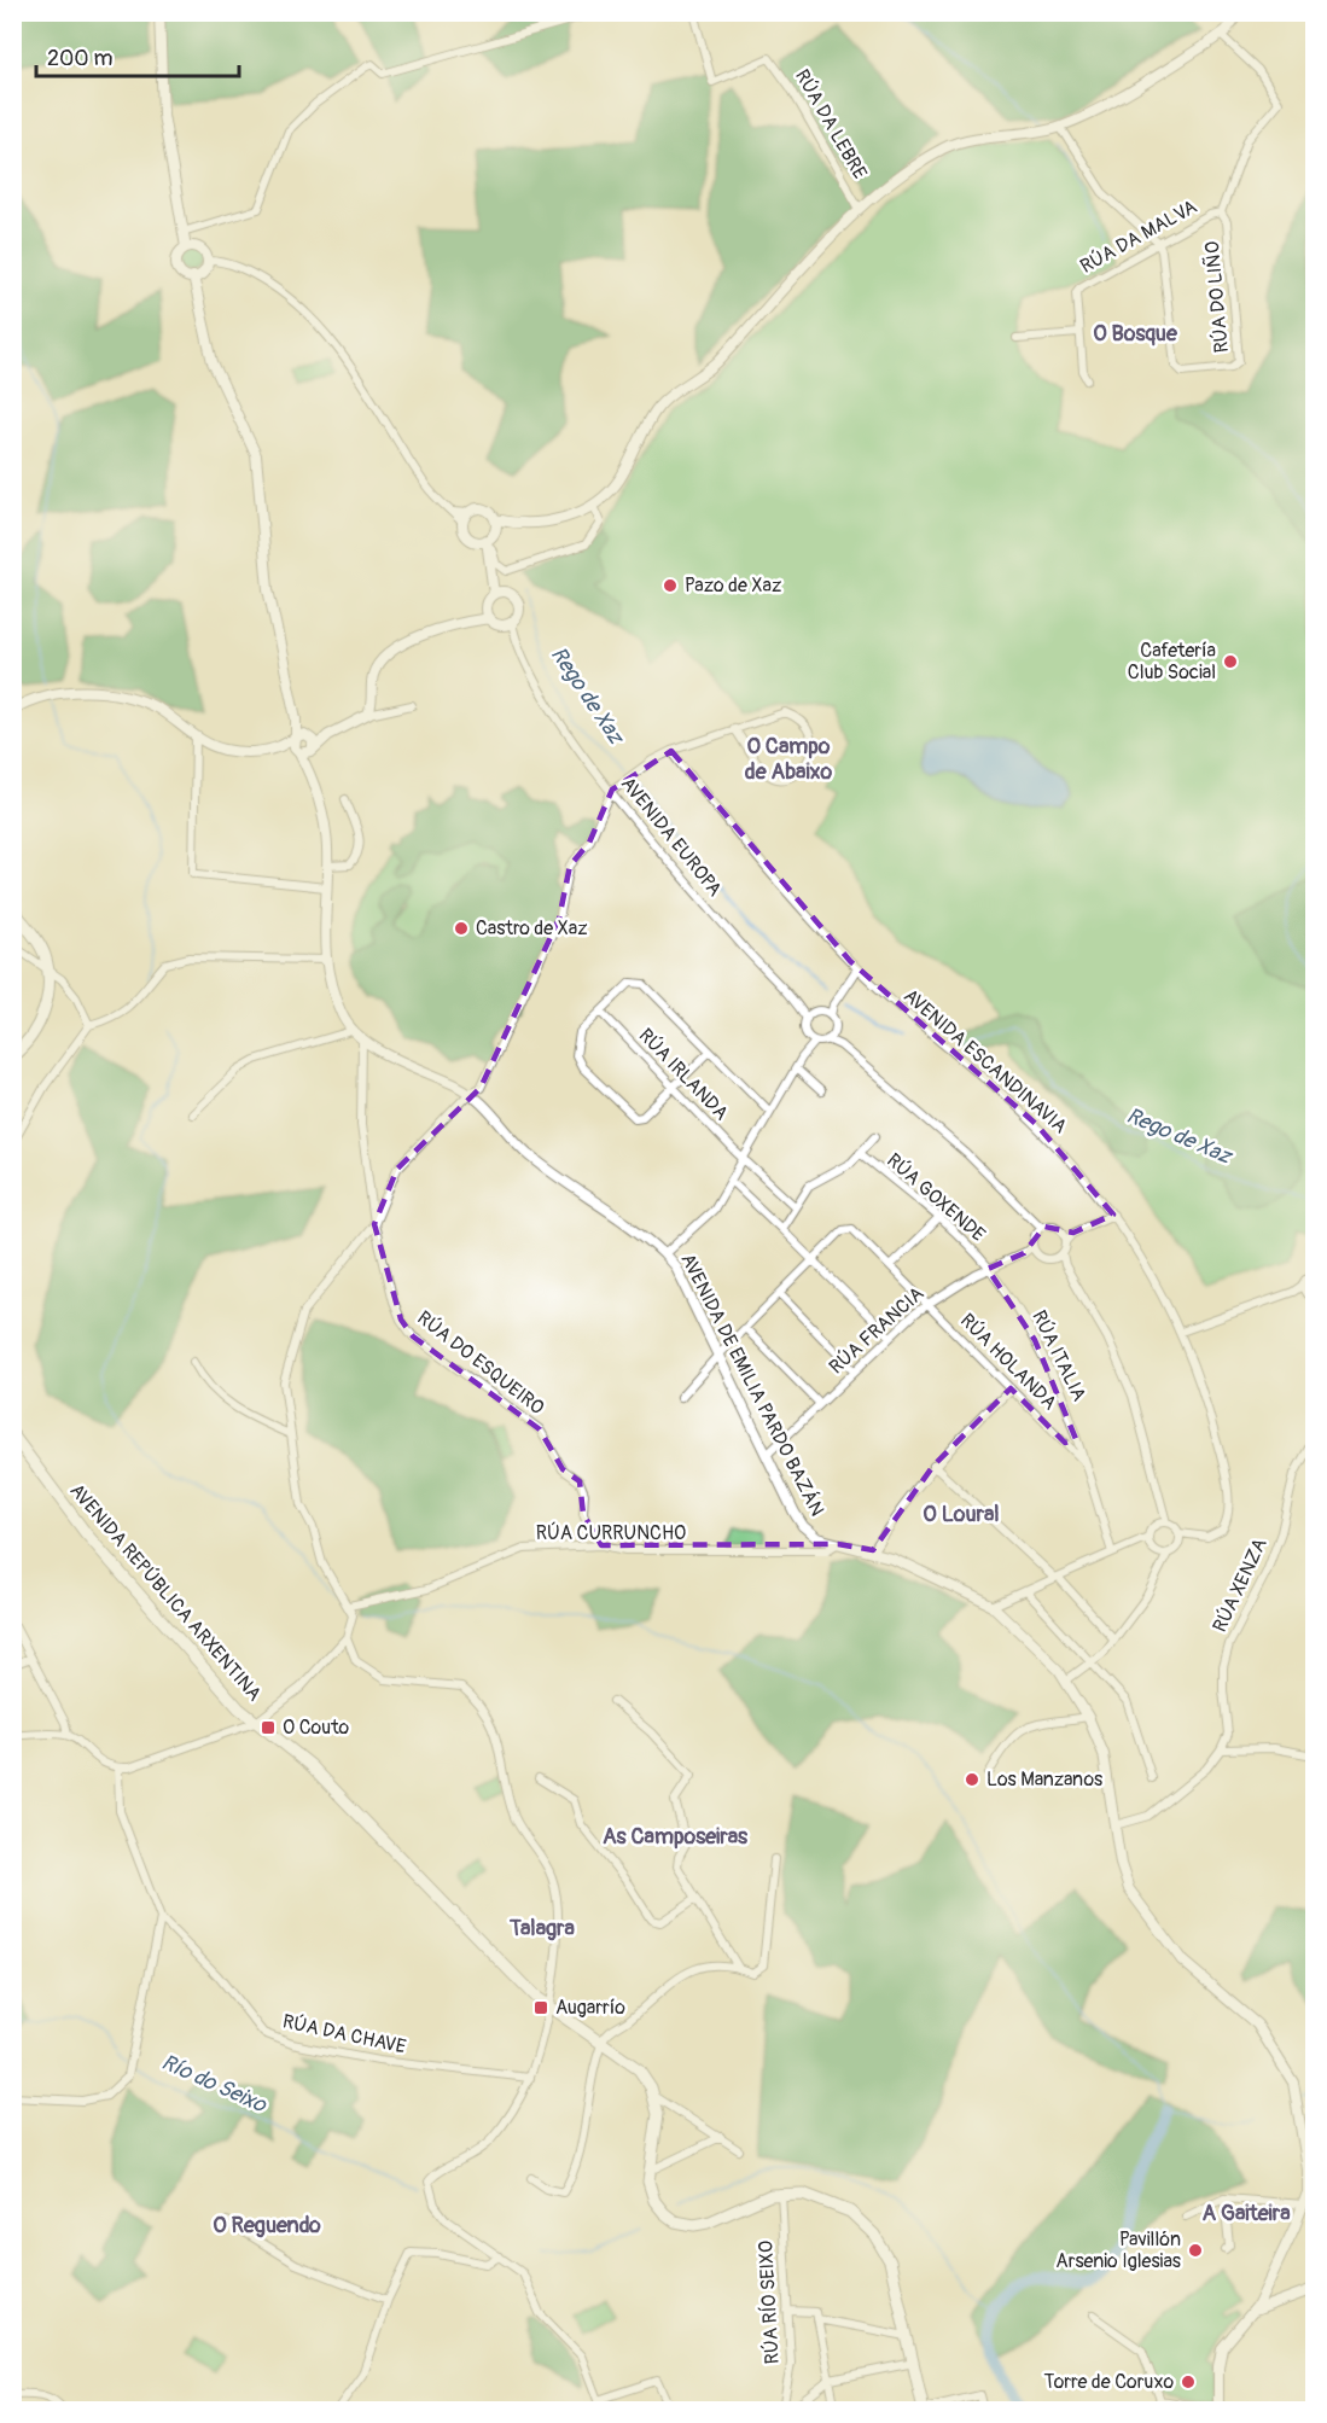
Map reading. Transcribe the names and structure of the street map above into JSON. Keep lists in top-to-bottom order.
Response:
{
  "streets": {
    "main road": ["AVENIDA REPÚBLICA ARXENTINA"],
    "street": [
      "RÚA DA LEBRE",
      "RÚA DA MALVA",
      "RÚA DO LIÑO",
      "AVENIDA EUROPA",
      "AVENIDA ESCANDINAVIA",
      "RÚA IRLANDA",
      "RÚA GOXENDE",
      "RÚA FRANCIA",
      "RÚA ITALIA",
      "RÚA HOLANDA",
      "RÚA DO ESQUEIRO",
      "AVENIDA DE EMILIA PARDO BAZÁN",
      "RÚA CURRUNCHO",
      "RÚA XENZA",
      "RÚA DA CHAVE",
      "RÚA RÍO SEIXO"
    ]
  },
  "crossings": [
    ["RÚA DA MALVA", "RÚA DO LIÑO"],
    ["RÚA GOXENDE", "RÚA FRANCIA"],
    ["RÚA GOXENDE", "RÚA ITALIA"],
    ["RÚA FRANCIA", "RÚA ITALIA"],
    ["RÚA FRANCIA", "RÚA HOLANDA"],
    ["RÚA FRANCIA", "AVENIDA DE EMILIA PARDO BAZÁN"],
    ["RÚA ITALIA", "RÚA HOLANDA"],
    ["RÚA DO ESQUEIRO", "AVENIDA DE EMILIA PARDO BAZÁN"],
    ["RÚA DO ESQUEIRO", "RÚA CURRUNCHO"],
    ["AVENIDA DE EMILIA PARDO BAZÁN", "RÚA CURRUNCHO"],
    ["AVENIDA REPÚBLICA ARXENTINA", "RÚA RÍO SEIXO"]
  ],
  "districts": [
    "O Bosque",
    "O Campo de Abaixo",
    "O Loural",
    "As Camposeiras",
    "Talagra",
    "A Gaiteira",
    "O Reguendo"
  ],
  "water": ["Rego de Xaz", "Río do Seixo"],
  "places": {
    "other": [
      "Pazo de Xaz",
      "Cafetería Club Social",
      "Castro de Xaz",
      "Los Manzanos",
      "Pavillón Arsenio Iglesias",
      "Torre de Coruxo"
    ],
    "transit": ["O Couto", "Augarrío"]
  },
  "scale_bar": "200 m"
}
